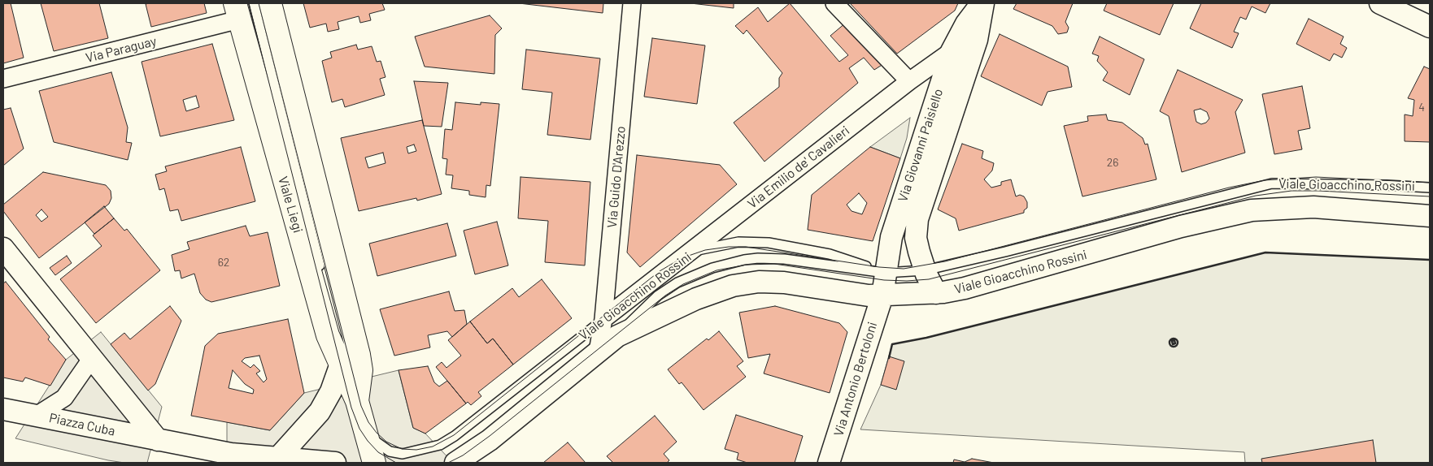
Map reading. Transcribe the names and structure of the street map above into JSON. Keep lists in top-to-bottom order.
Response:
{
  "streets": {
    "main road": ["Viale Liegi"],
    "street": [
      "Via Paraguay",
      "Via Giovanni Paisiello",
      "Via Emilio de' Cavalieri",
      "Via Guido D'Arezzo",
      "Viale Gioacchino Rossini",
      "Via Antonio Bertoloni",
      "Piazza Cuba"
    ]
  },
  "crossings": [
    ["Via Paraguay", "Viale Liegi"],
    ["Via Giovanni Paisiello", "Via Emilio de' Cavalieri"],
    ["Via Giovanni Paisiello", "Viale Gioacchino Rossini"],
    ["Via Giovanni Paisiello", "Via Antonio Bertoloni"],
    ["Via Emilio de' Cavalieri", "Viale Gioacchino Rossini"],
    ["Via Guido D'Arezzo", "Viale Gioacchino Rossini"],
    ["Viale Gioacchino Rossini", "Via Antonio Bertoloni"]
  ],
  "house_numbers": ["4", "26", "62"]
}
